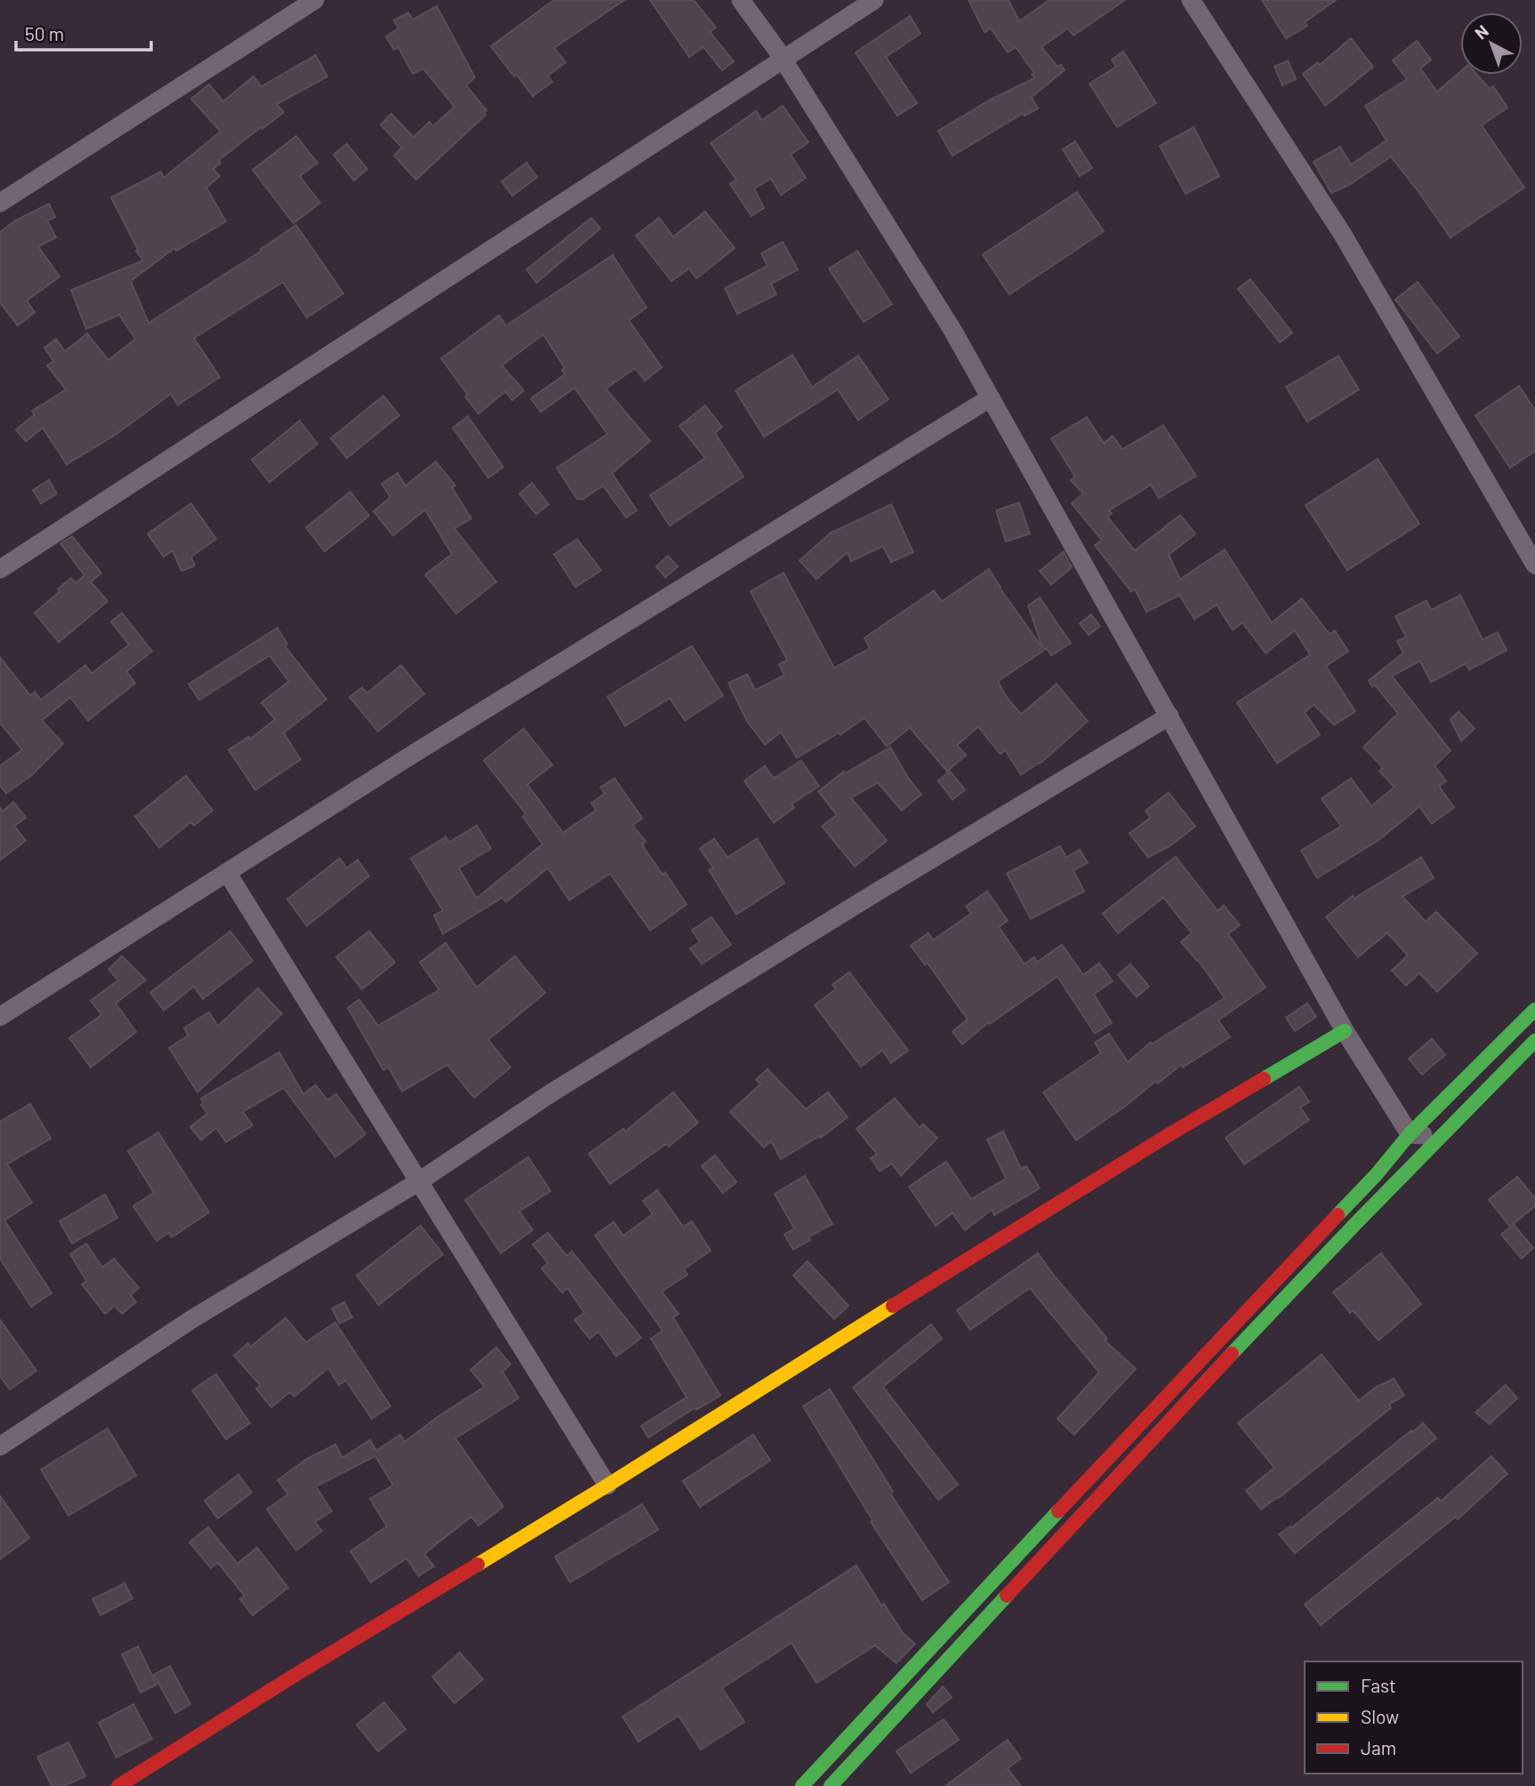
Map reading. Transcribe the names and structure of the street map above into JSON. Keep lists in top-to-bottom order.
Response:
{
  "legend": ["Fast", "Slow", "Jam"],
  "scale_bar": "50 m",
  "north": "top left"
}
